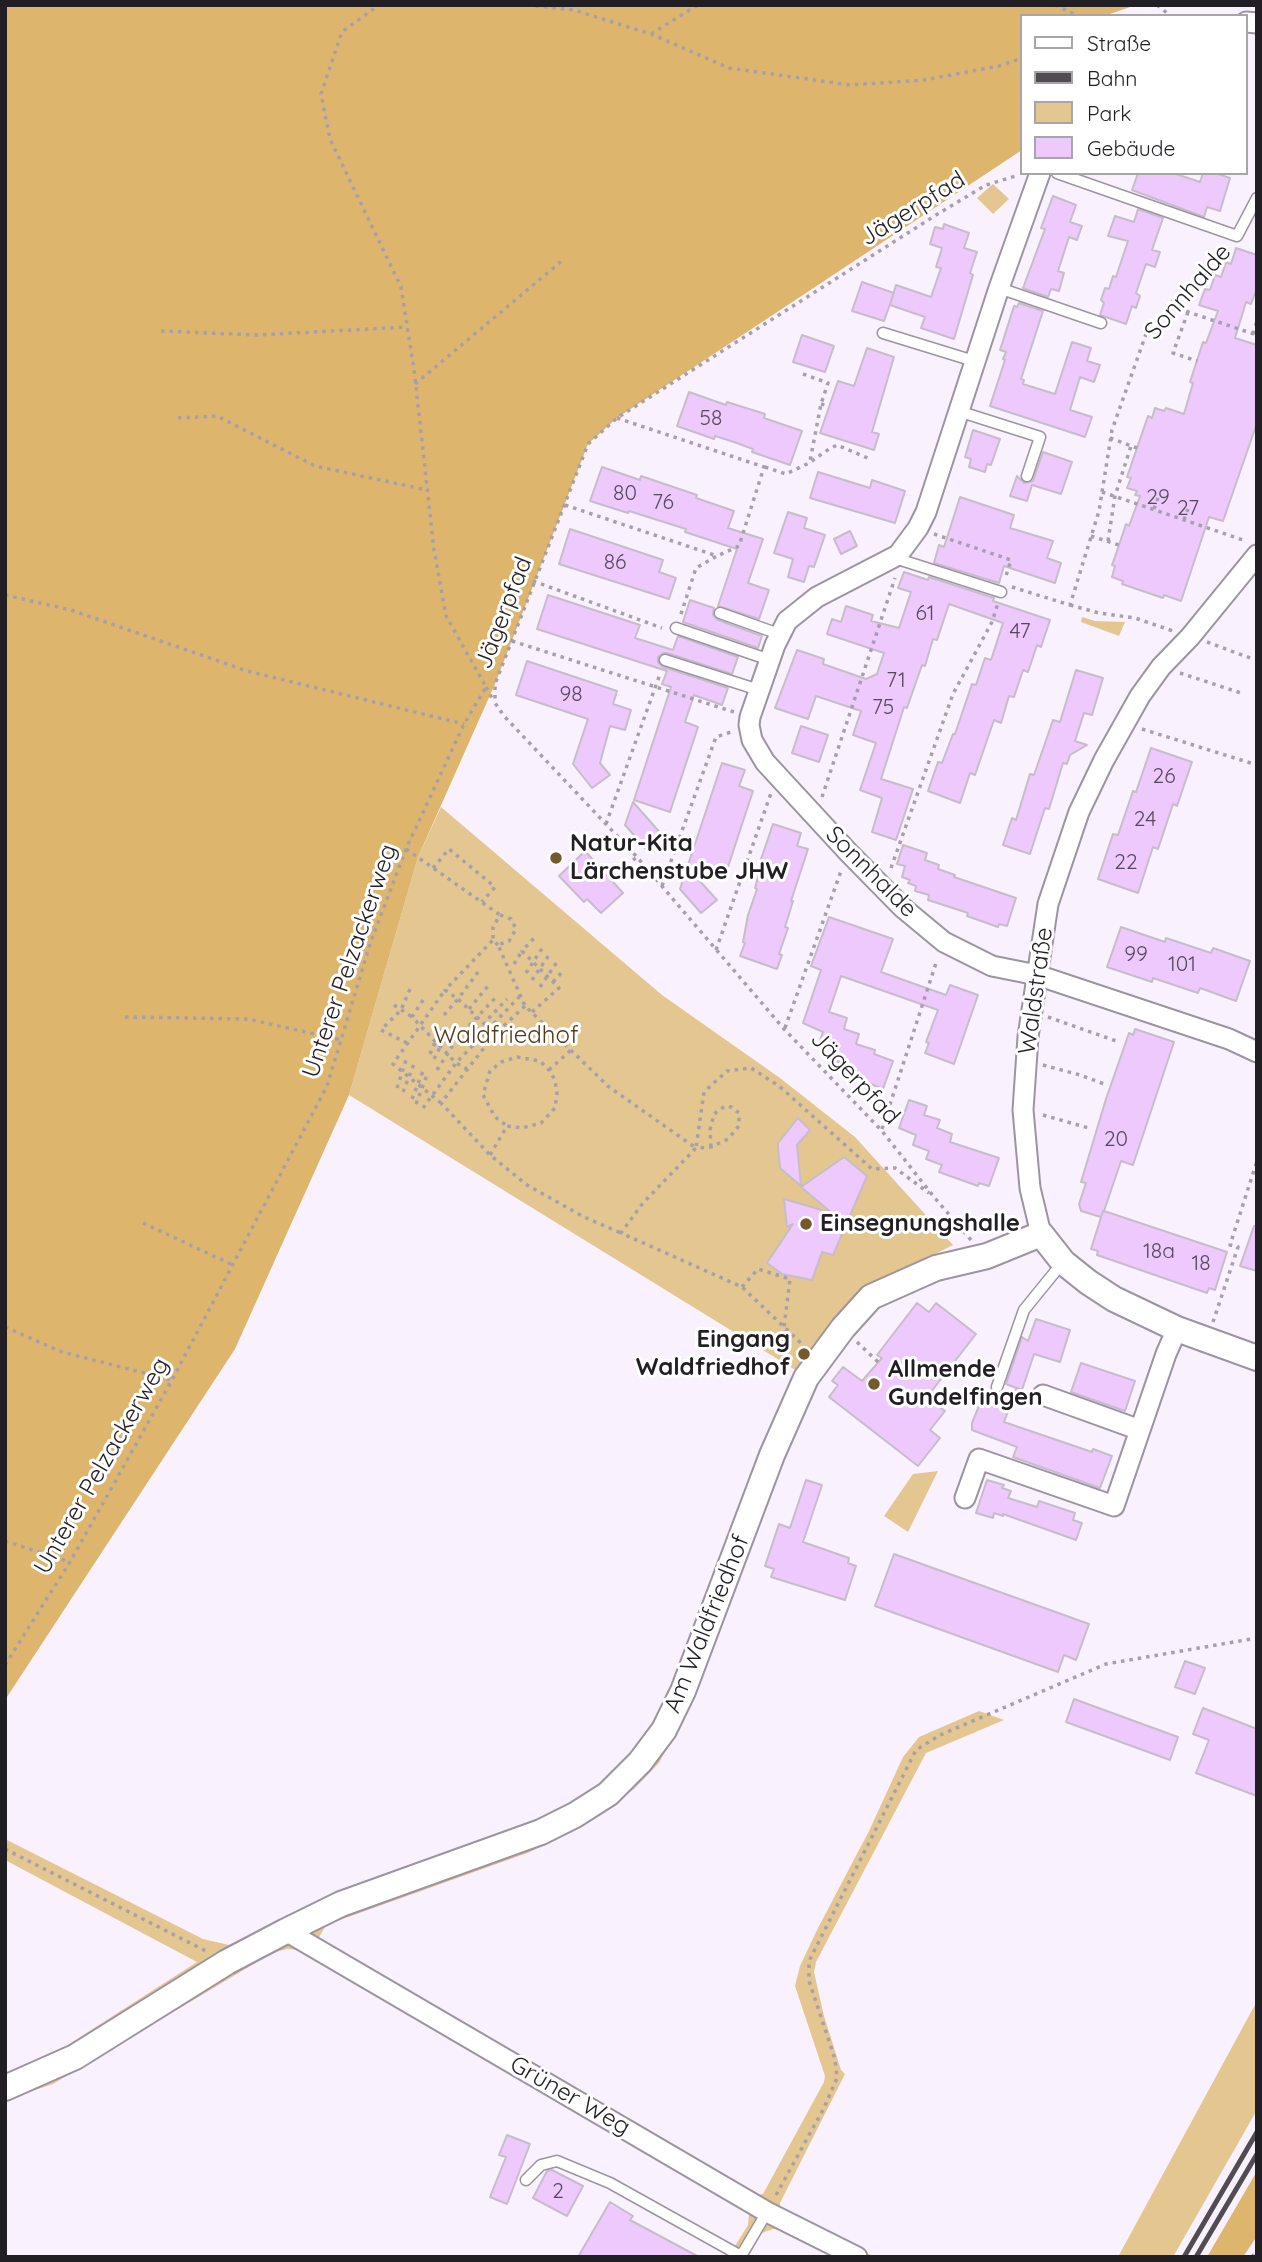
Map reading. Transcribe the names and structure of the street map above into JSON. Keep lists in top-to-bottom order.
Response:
{
  "streets": {
    "street": [
      "Sonnhalde",
      "Waldstraße",
      "Am Waldfriedhof",
      "Grüner Weg"
    ],
    "path": ["Jägerpfad", "Unterer Pelzackerweg"]
  },
  "crossings": [
    ["Jägerpfad", "Am Waldfriedhof"],
    ["Sonnhalde", "Waldstraße"],
    ["Waldstraße", "Am Waldfriedhof"],
    ["Am Waldfriedhof", "Grüner Weg"]
  ],
  "parks": ["Waldfriedhof"],
  "places": [
    "Natur-Kita Lärchenstube JHW",
    "Einsegnungshalle",
    "Eingang Waldfriedhof",
    "Allmende Gundelfingen"
  ],
  "house_numbers": [
    "58",
    "80",
    "29",
    "76",
    "27",
    "86",
    "61",
    "47",
    "71",
    "98",
    "75",
    "26",
    "24",
    "22",
    "99",
    "101",
    "20",
    "18a",
    "18",
    "2"
  ],
  "legend": [
    "Straße",
    "Bahn",
    "Park",
    "Gebäude"
  ]
}
